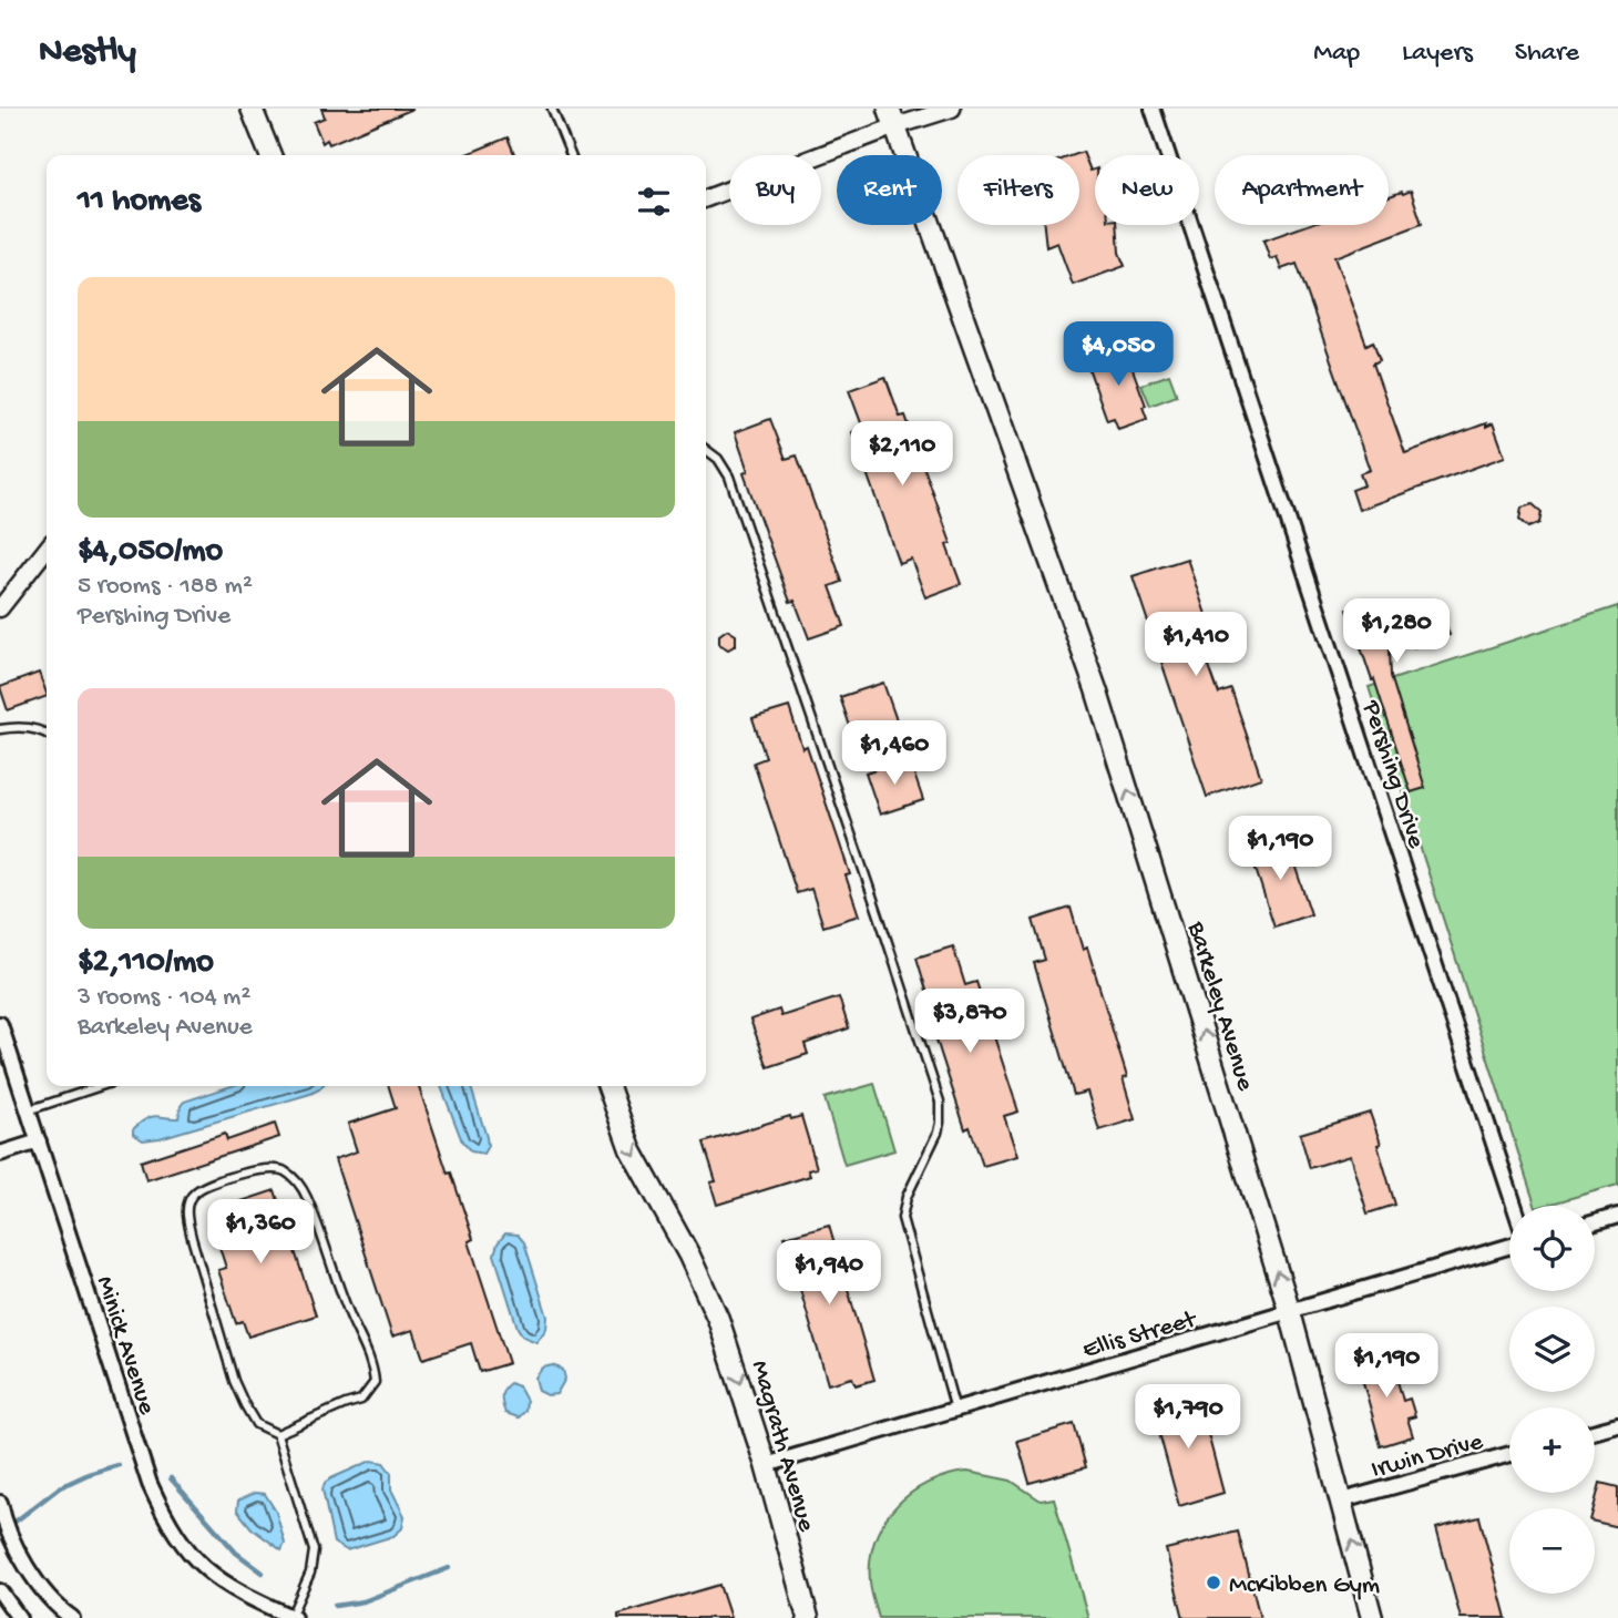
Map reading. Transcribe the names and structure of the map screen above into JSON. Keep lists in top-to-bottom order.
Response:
{
  "streets": {
    "main road": ["Barkeley Avenue", "Magrath Avenue"],
    "street": [
      "Pershing Drive",
      "Ellis Street",
      "Minick Avenue",
      "Irwin Drive"
    ]
  },
  "crossings": [
    ["Barkeley Avenue", "Ellis Street"],
    ["Barkeley Avenue", "Irwin Drive"],
    ["Ellis Street", "Magrath Avenue"]
  ],
  "one_way": ["Barkeley Avenue", "Magrath Avenue"],
  "places": ["McKibben Gym"],
  "page": {
    "header": "Nestly",
    "nav": ["Map", "Layers", "Share"],
    "chip": [
      "Buy",
      "Rent",
      "Filters",
      "New",
      "Apartment"
    ],
    "heading": "11 homes",
    "list": [
      {
        "name": "$4,050/mo",
        "note": "5 rooms · 188 m² · Pershing Drive"
      },
      {
        "name": "$2,110/mo",
        "note": "3 rooms · 104 m² · Barkeley Avenue"
      }
    ],
    "price": [
      "$4,050",
      "$2,110",
      "$1,280",
      "$1,410",
      "$1,460",
      "$1,190",
      "$3,870",
      "$1,360",
      "$1,940",
      "$1,190",
      "$1,790"
    ],
    "map_buttons": ["+", "−"]
  }
}
